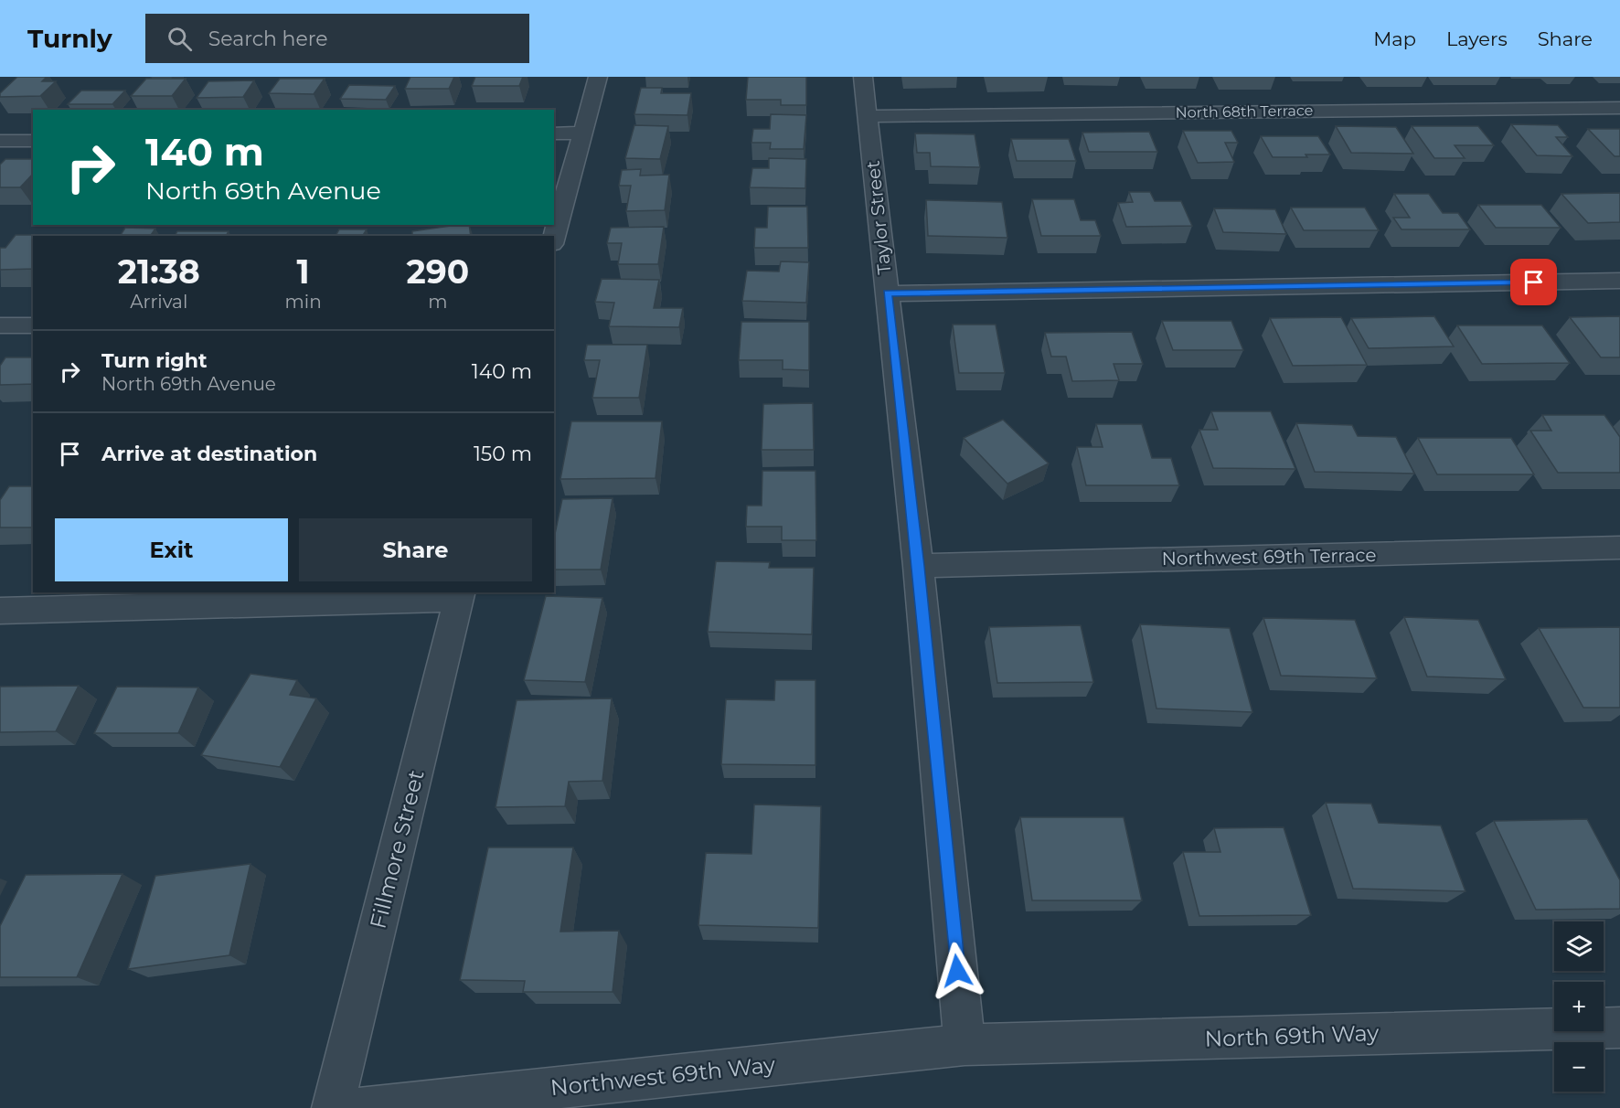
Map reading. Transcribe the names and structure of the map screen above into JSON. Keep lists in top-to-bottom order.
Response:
{
  "streets": {
    "street": [
      "North 68th Terrace",
      "Taylor Street",
      "Northwest 69th Terrace",
      "Fillmore Street",
      "North 69th Way",
      "Northwest 69th Way"
    ]
  },
  "crossings": [
    ["North 68th Terrace", "Taylor Street"],
    ["Taylor Street", "Northwest 69th Terrace"],
    ["Taylor Street", "North 69th Way"],
    ["Taylor Street", "Northwest 69th Way"],
    ["North 69th Way", "Northwest 69th Way"]
  ],
  "page": {
    "header": "Turnly",
    "search": "Search here",
    "nav": ["Map", "Layers", "Share"],
    "turn": ["140 m", "North 69th Avenue"],
    "eta": [
      "21:38",
      "Arrival",
      "1",
      "min",
      "290",
      "m"
    ],
    "list": [
      {
        "name": "Turn right",
        "note": "North 69th Avenue",
        "value": "140 m"
      },
      {
        "name": "Arrive at destination",
        "value": "150 m"
      }
    ],
    "buttons": ["Exit", "Share"],
    "map_buttons": ["+", "−"]
  }
}
